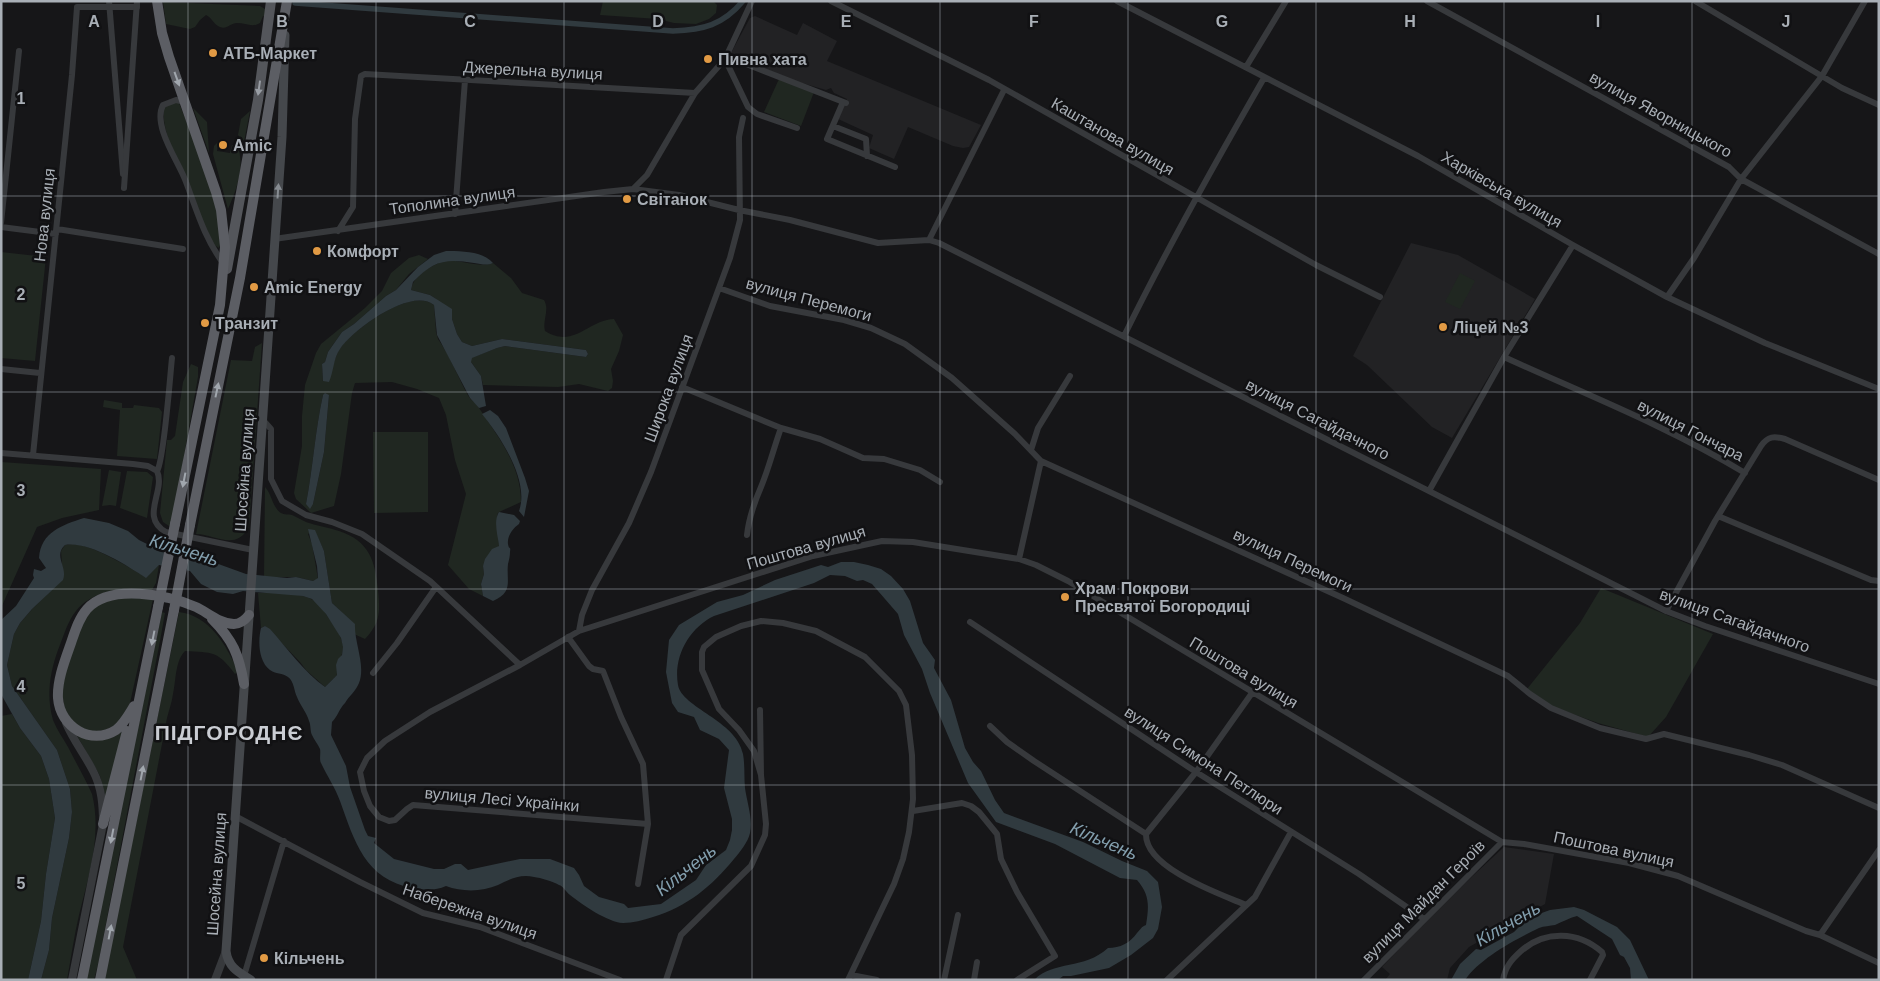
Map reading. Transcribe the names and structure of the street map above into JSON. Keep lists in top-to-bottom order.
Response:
{
  "streets": {
    "main road": ["Шосейна вулиця"],
    "street": [
      "Джерельна вулиця",
      "вулиця Яворницького",
      "Каштанова вулиця",
      "Харківська вулиця",
      "Тополина вулиця",
      "Нова вулиця",
      "вулиця Перемоги",
      "Широка вулиця",
      "вулиця Сагайдачного",
      "вулиця Гончара",
      "Поштова вулиця",
      "вулиця Симона Петлюри",
      "вулиця Лесі Українки",
      "вулиця Майдан Героїв",
      "Набережна вулиця"
    ]
  },
  "crossings": [
    ["Джерельна вулиця", "Тополина вулиця"],
    ["Тополина вулиця", "Шосейна вулиця"],
    ["вулиця Перемоги", "Широка вулиця"],
    ["Широка вулиця", "вулиця Сагайдачного"],
    ["Широка вулиця", "Поштова вулиця"],
    ["Шосейна вулиця", "Набережна вулиця"],
    ["Поштова вулиця", "вулиця Майдан Героїв"],
    ["вулиця Симона Петлюри", "вулиця Майдан Героїв"]
  ],
  "districts": ["ПІДГОРОДНЄ"],
  "water": ["Кільчень"],
  "places": [
    "АТБ-Маркет",
    "Пивна хата",
    "Amic",
    "Світанок",
    "Комфорт",
    "Amic Energy",
    "Транзит",
    "Ліцей №3",
    "Храм Покрови Пресвятої Богородиці",
    "Кільчень"
  ],
  "grid": {
    "columns": [
      "A",
      "B",
      "C",
      "D",
      "E",
      "F",
      "G",
      "H",
      "I",
      "J"
    ],
    "rows": [
      "1",
      "2",
      "3",
      "4",
      "5"
    ]
  }
}
